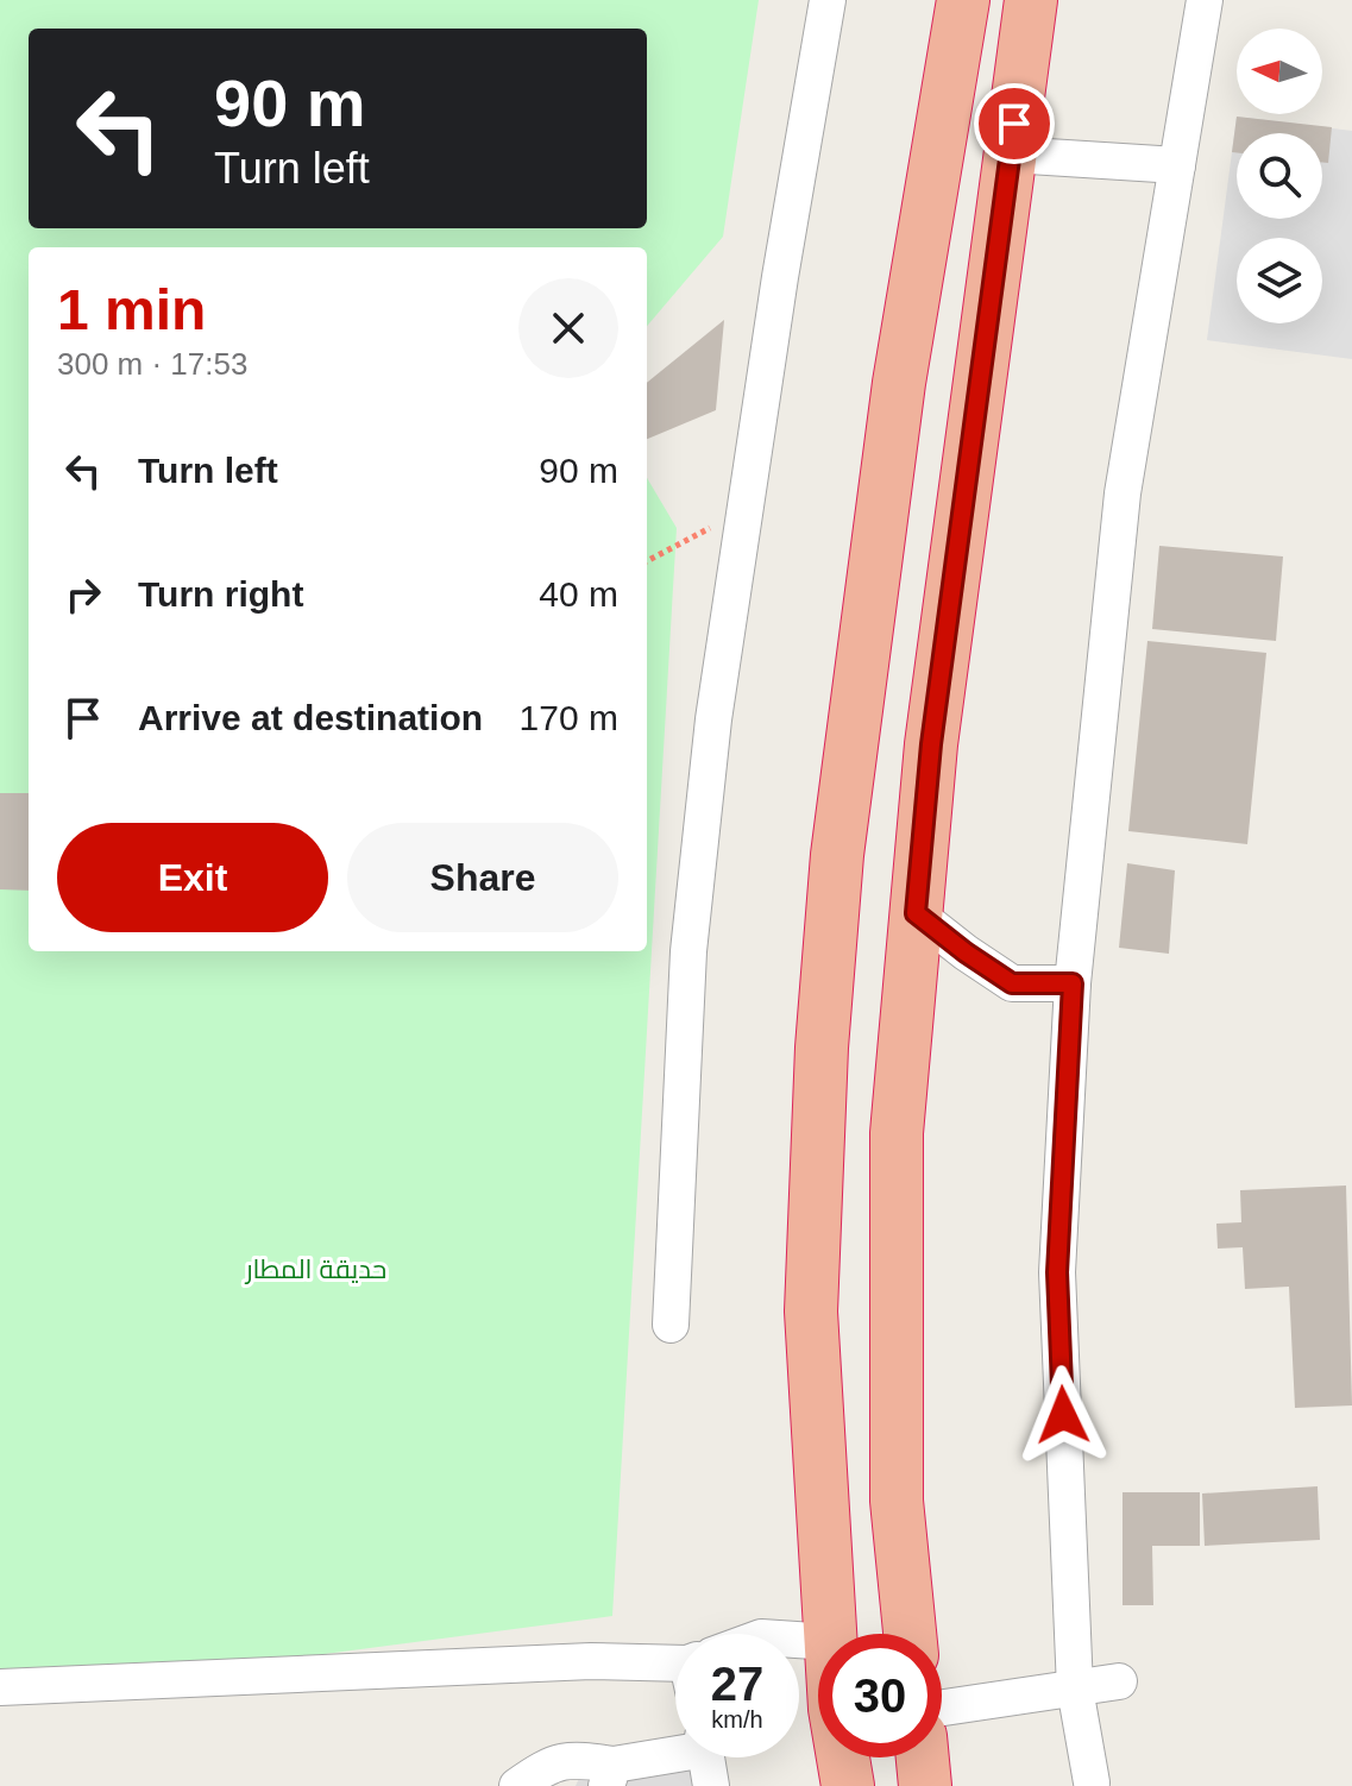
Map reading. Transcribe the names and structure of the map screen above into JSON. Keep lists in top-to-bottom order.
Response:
{
  "parks": ["حديقة المطار"],
  "north": "left",
  "page": {
    "turn": ["90 m", "Turn left"],
    "heading": ["1 min", "300 m · 17:53"],
    "list": [
      {
        "name": "Turn left",
        "value": "90 m"
      },
      {
        "name": "Turn right",
        "value": "40 m"
      },
      {
        "name": "Arrive at destination",
        "value": "170 m"
      }
    ],
    "buttons": ["Exit", "Share"],
    "speed": "27 km/h",
    "limit": "30"
  }
}
